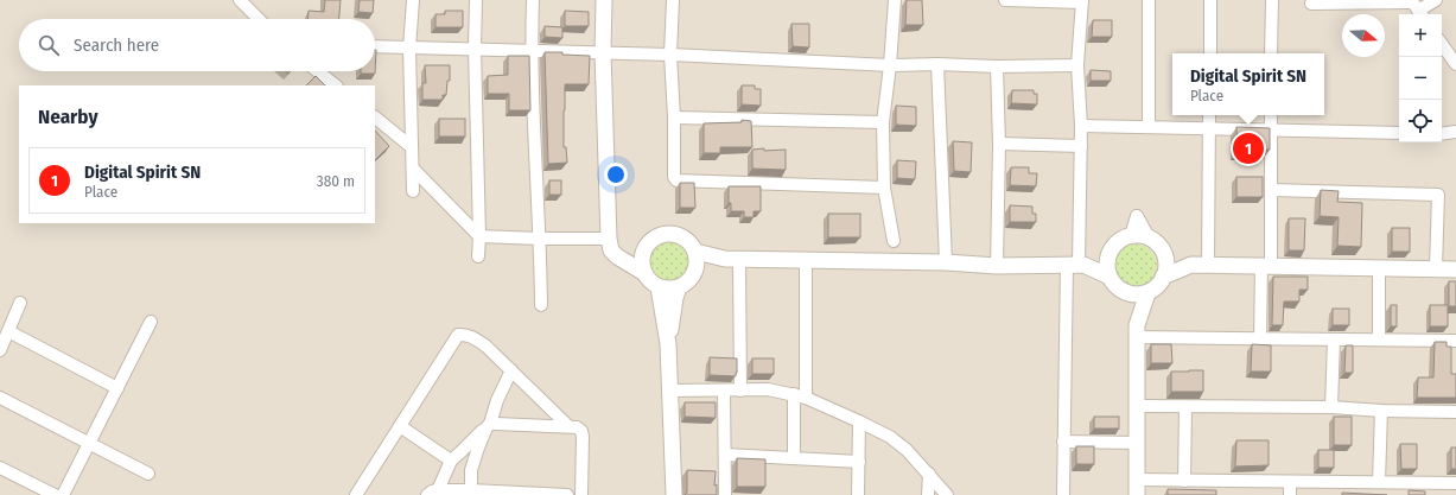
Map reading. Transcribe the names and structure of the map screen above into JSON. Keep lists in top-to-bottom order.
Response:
{
  "north": "right",
  "page": {
    "map_buttons": ["+", "−"],
    "search": "Search here",
    "popup": ["Digital Spirit SN", "Place"],
    "heading": "Nearby",
    "pins": "1",
    "list": [
      {
        "mark": "1",
        "name": "Digital Spirit SN",
        "note": "Place",
        "value": "380 m"
      }
    ]
  }
}
